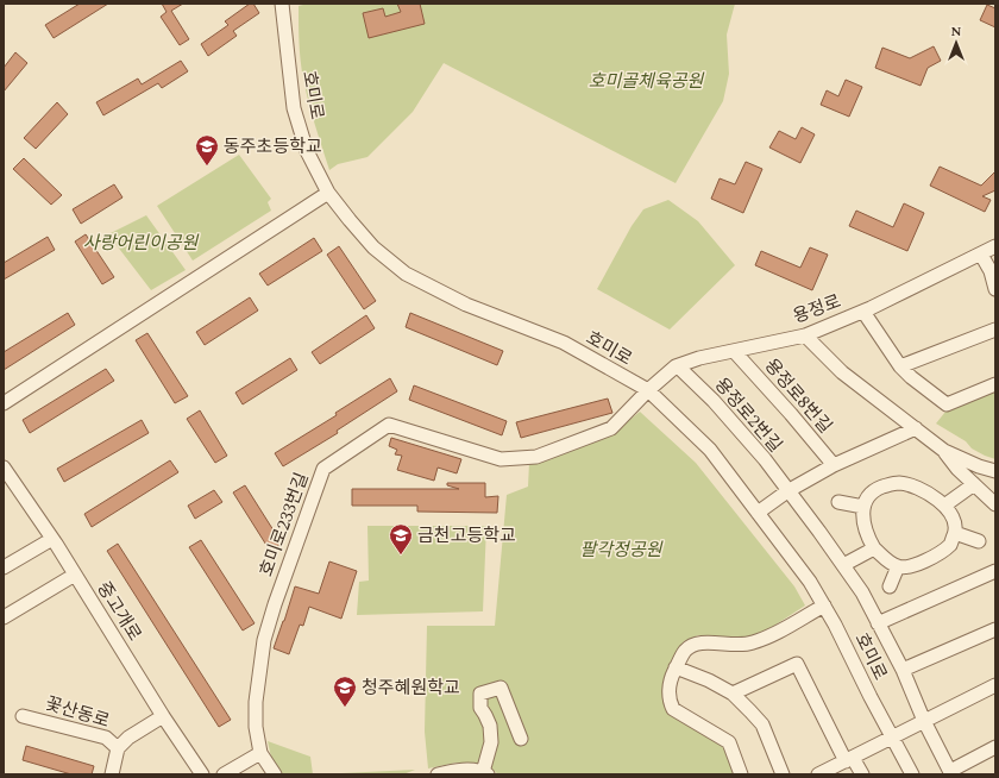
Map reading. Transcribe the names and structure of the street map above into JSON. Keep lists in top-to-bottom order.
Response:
{
  "streets": {
    "street": [
      "호미로",
      "용정로",
      "용정로8번길",
      "용정로2번길",
      "호미로233번길",
      "중고개로",
      "꽃산동로"
    ]
  },
  "crossings": [
    ["호미로", "용정로"],
    ["호미로", "호미로233번길"],
    ["용정로", "용정로8번길"],
    ["용정로", "용정로2번길"],
    ["용정로", "호미로233번길"],
    ["중고개로", "꽃산동로"]
  ],
  "parks": ["호미골체육공원", "사랑어린이공원", "팔각정공원"],
  "places": {
    "school or university": ["동주초등학교", "금천고등학교", "청주혜원학교"]
  },
  "north": "top"
}
